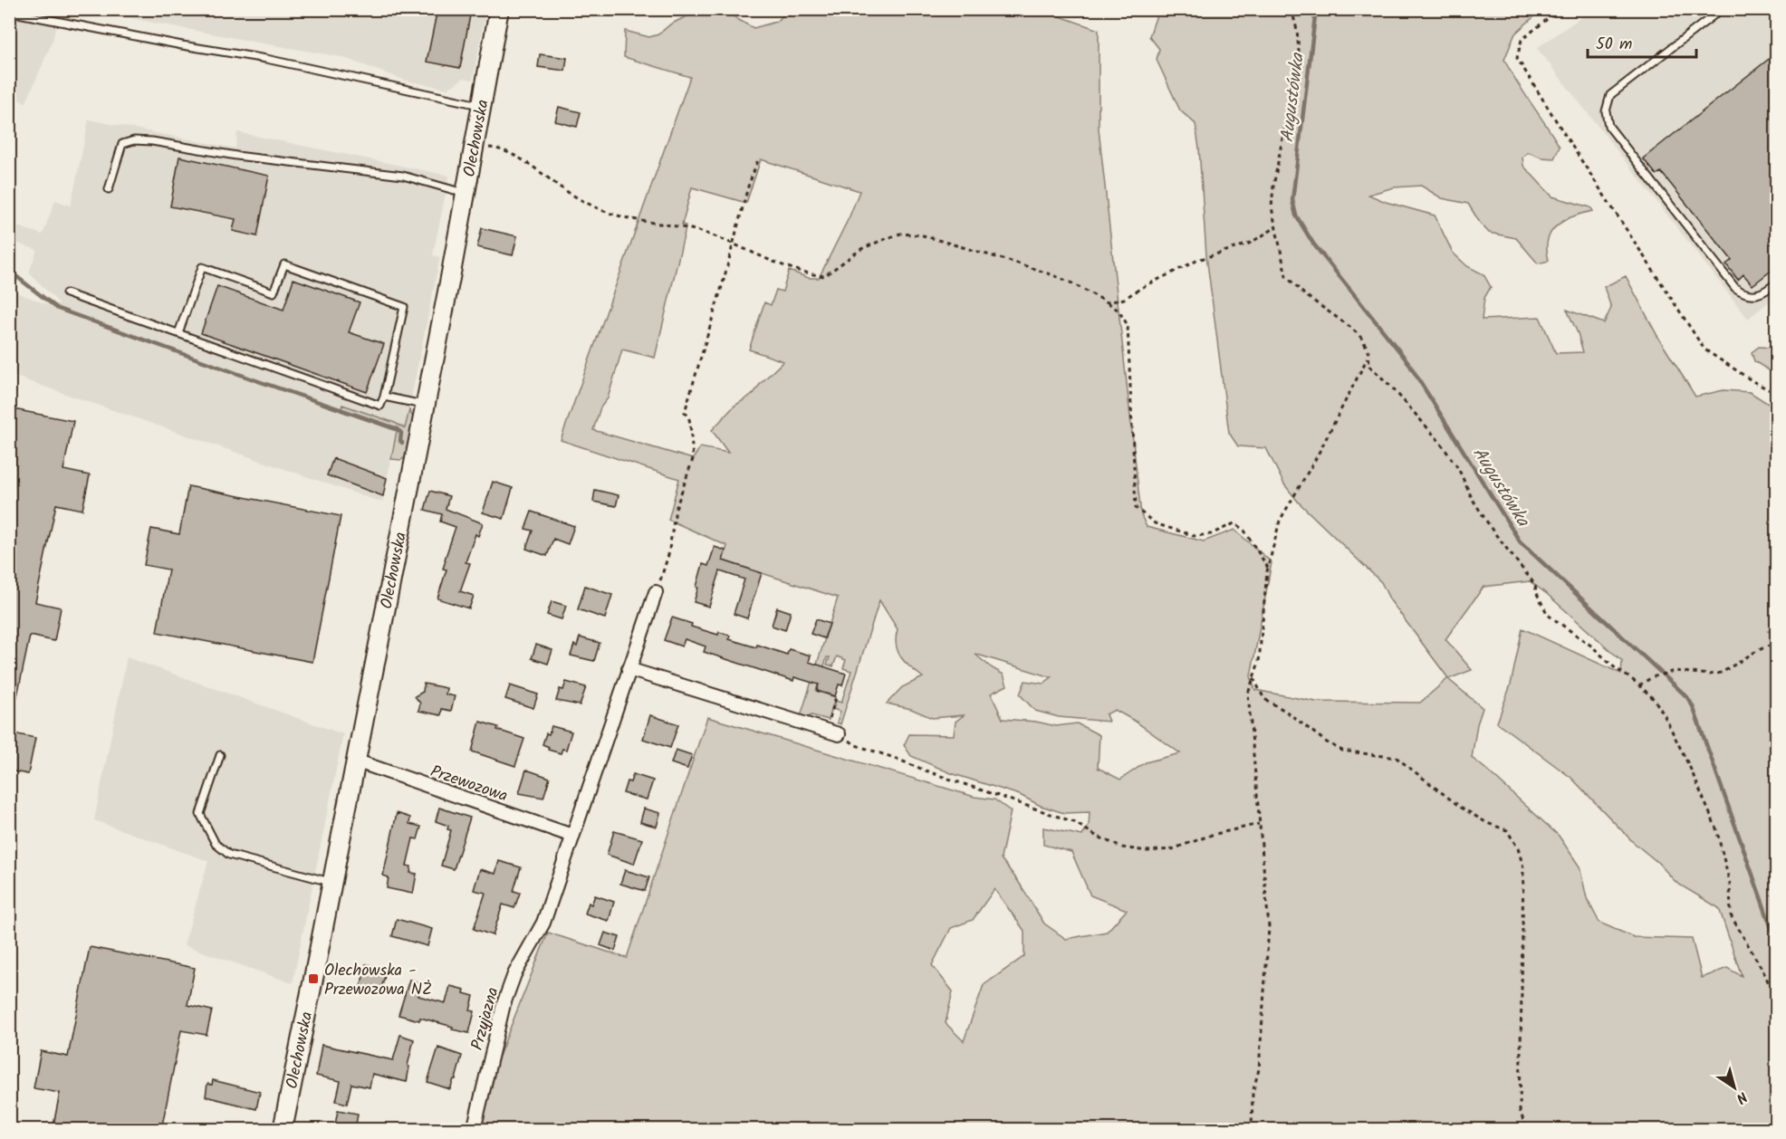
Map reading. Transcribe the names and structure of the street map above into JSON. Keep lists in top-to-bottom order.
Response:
{
  "streets": {
    "street": ["Olechowska", "Przewozowa", "Przyjazna"]
  },
  "crossings": [
    ["Olechowska", "Przewozowa"],
    ["Przewozowa", "Przyjazna"]
  ],
  "water": ["Augustówka"],
  "places": {
    "transit": ["Olechowska - Przewozowa NŻ"]
  },
  "scale_bar": "50 m",
  "north": "bottom right"
}
